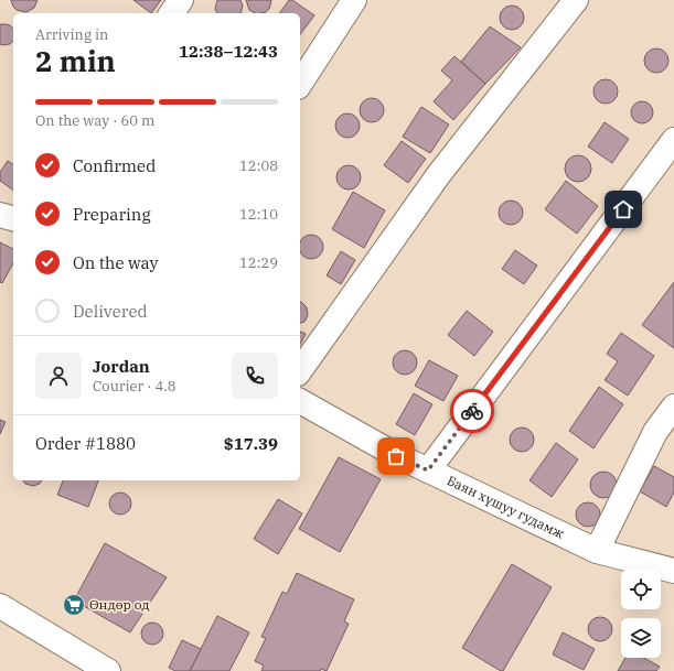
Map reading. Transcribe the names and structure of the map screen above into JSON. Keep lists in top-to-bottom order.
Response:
{
  "streets": {
    "street": ["Баян хүшуу гудамж"]
  },
  "places": {
    "supermarket": ["Өндөр од"]
  },
  "page": {
    "heading": ["2 min", "Arriving in", "12:38–12:43"],
    "panel": [
      "Jordan",
      "Courier · 4.8",
      "Order #1880",
      "$17.39"
    ],
    "bar": "On the way · 60 m",
    "list": [
      ["Confirmed", "12:08"],
      ["Preparing", "12:10"],
      ["On the way", "12:29"],
      "Delivered"
    ]
  }
}
